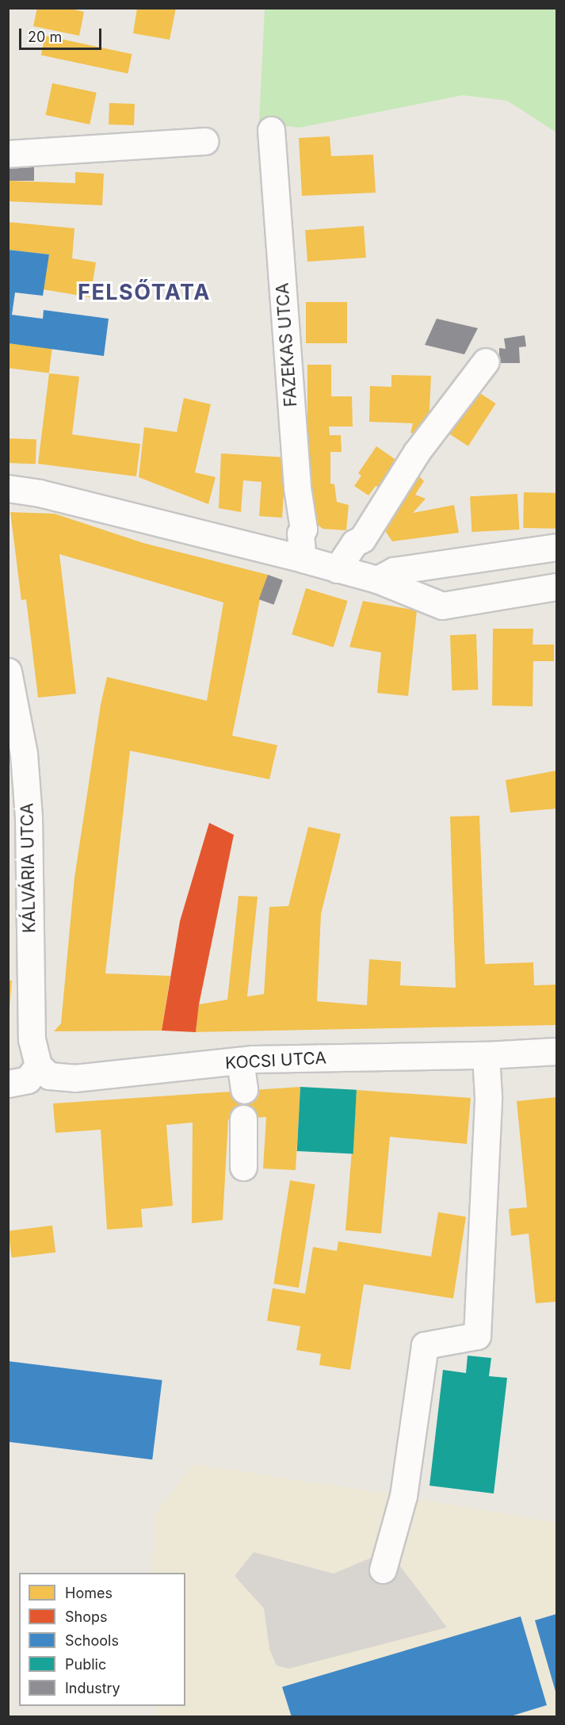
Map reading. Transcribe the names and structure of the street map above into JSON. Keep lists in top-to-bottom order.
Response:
{
  "streets": {
    "street": ["FAZEKAS UTCA", "KÁLVÁRIA UTCA", "KOCSI UTCA"]
  },
  "crossings": [
    ["KÁLVÁRIA UTCA", "KOCSI UTCA"]
  ],
  "districts": ["FELSŐTATA"],
  "legend": [
    "Homes",
    "Shops",
    "Schools",
    "Public",
    "Industry"
  ],
  "scale_bar": "20 m"
}
